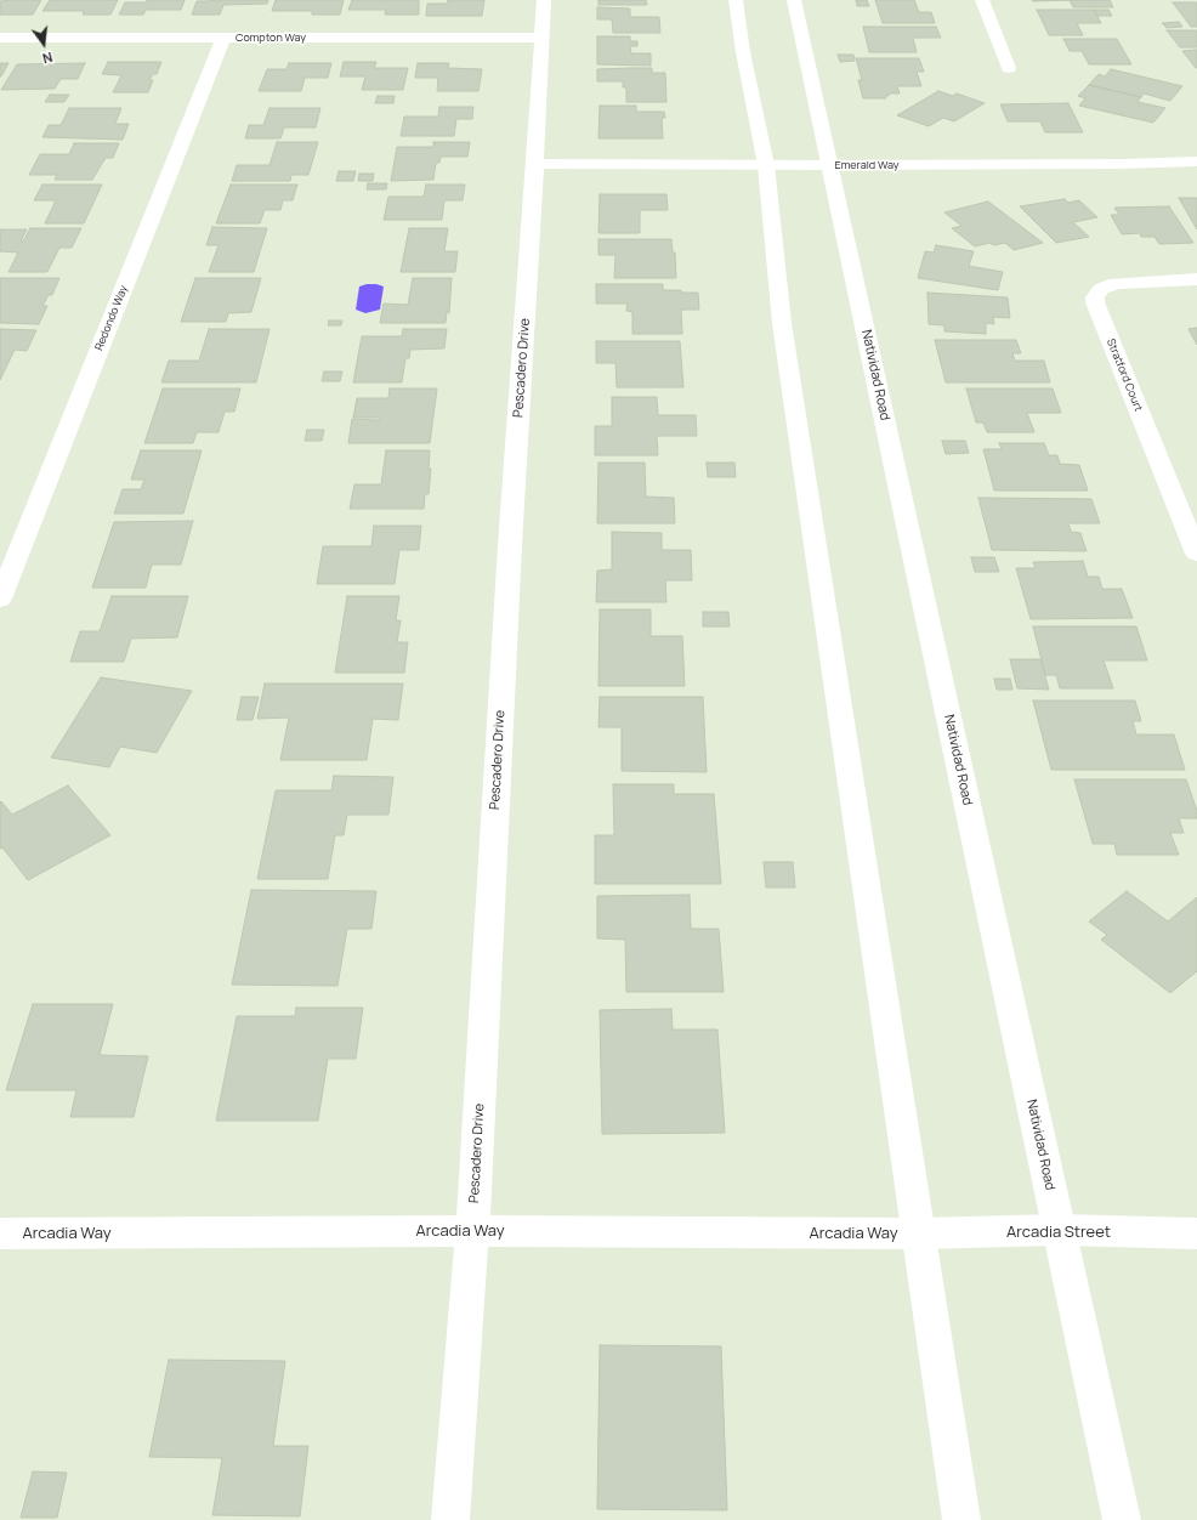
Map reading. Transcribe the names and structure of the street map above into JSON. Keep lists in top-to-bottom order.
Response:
{
  "streets": {
    "street": [
      "Compton Way",
      "Emerald Way",
      "Redondo Way",
      "Pescadero Drive",
      "Natividad Road",
      "Stratford Court",
      "Arcadia Way",
      "Arcadia Street"
    ]
  },
  "crossings": [
    ["Compton Way", "Redondo Way"],
    ["Compton Way", "Pescadero Drive"],
    ["Emerald Way", "Pescadero Drive"],
    ["Emerald Way", "Natividad Road"],
    ["Pescadero Drive", "Arcadia Way"],
    ["Natividad Road", "Arcadia Street"],
    ["Arcadia Way", "Arcadia Street"]
  ],
  "north": "bottom"
}
